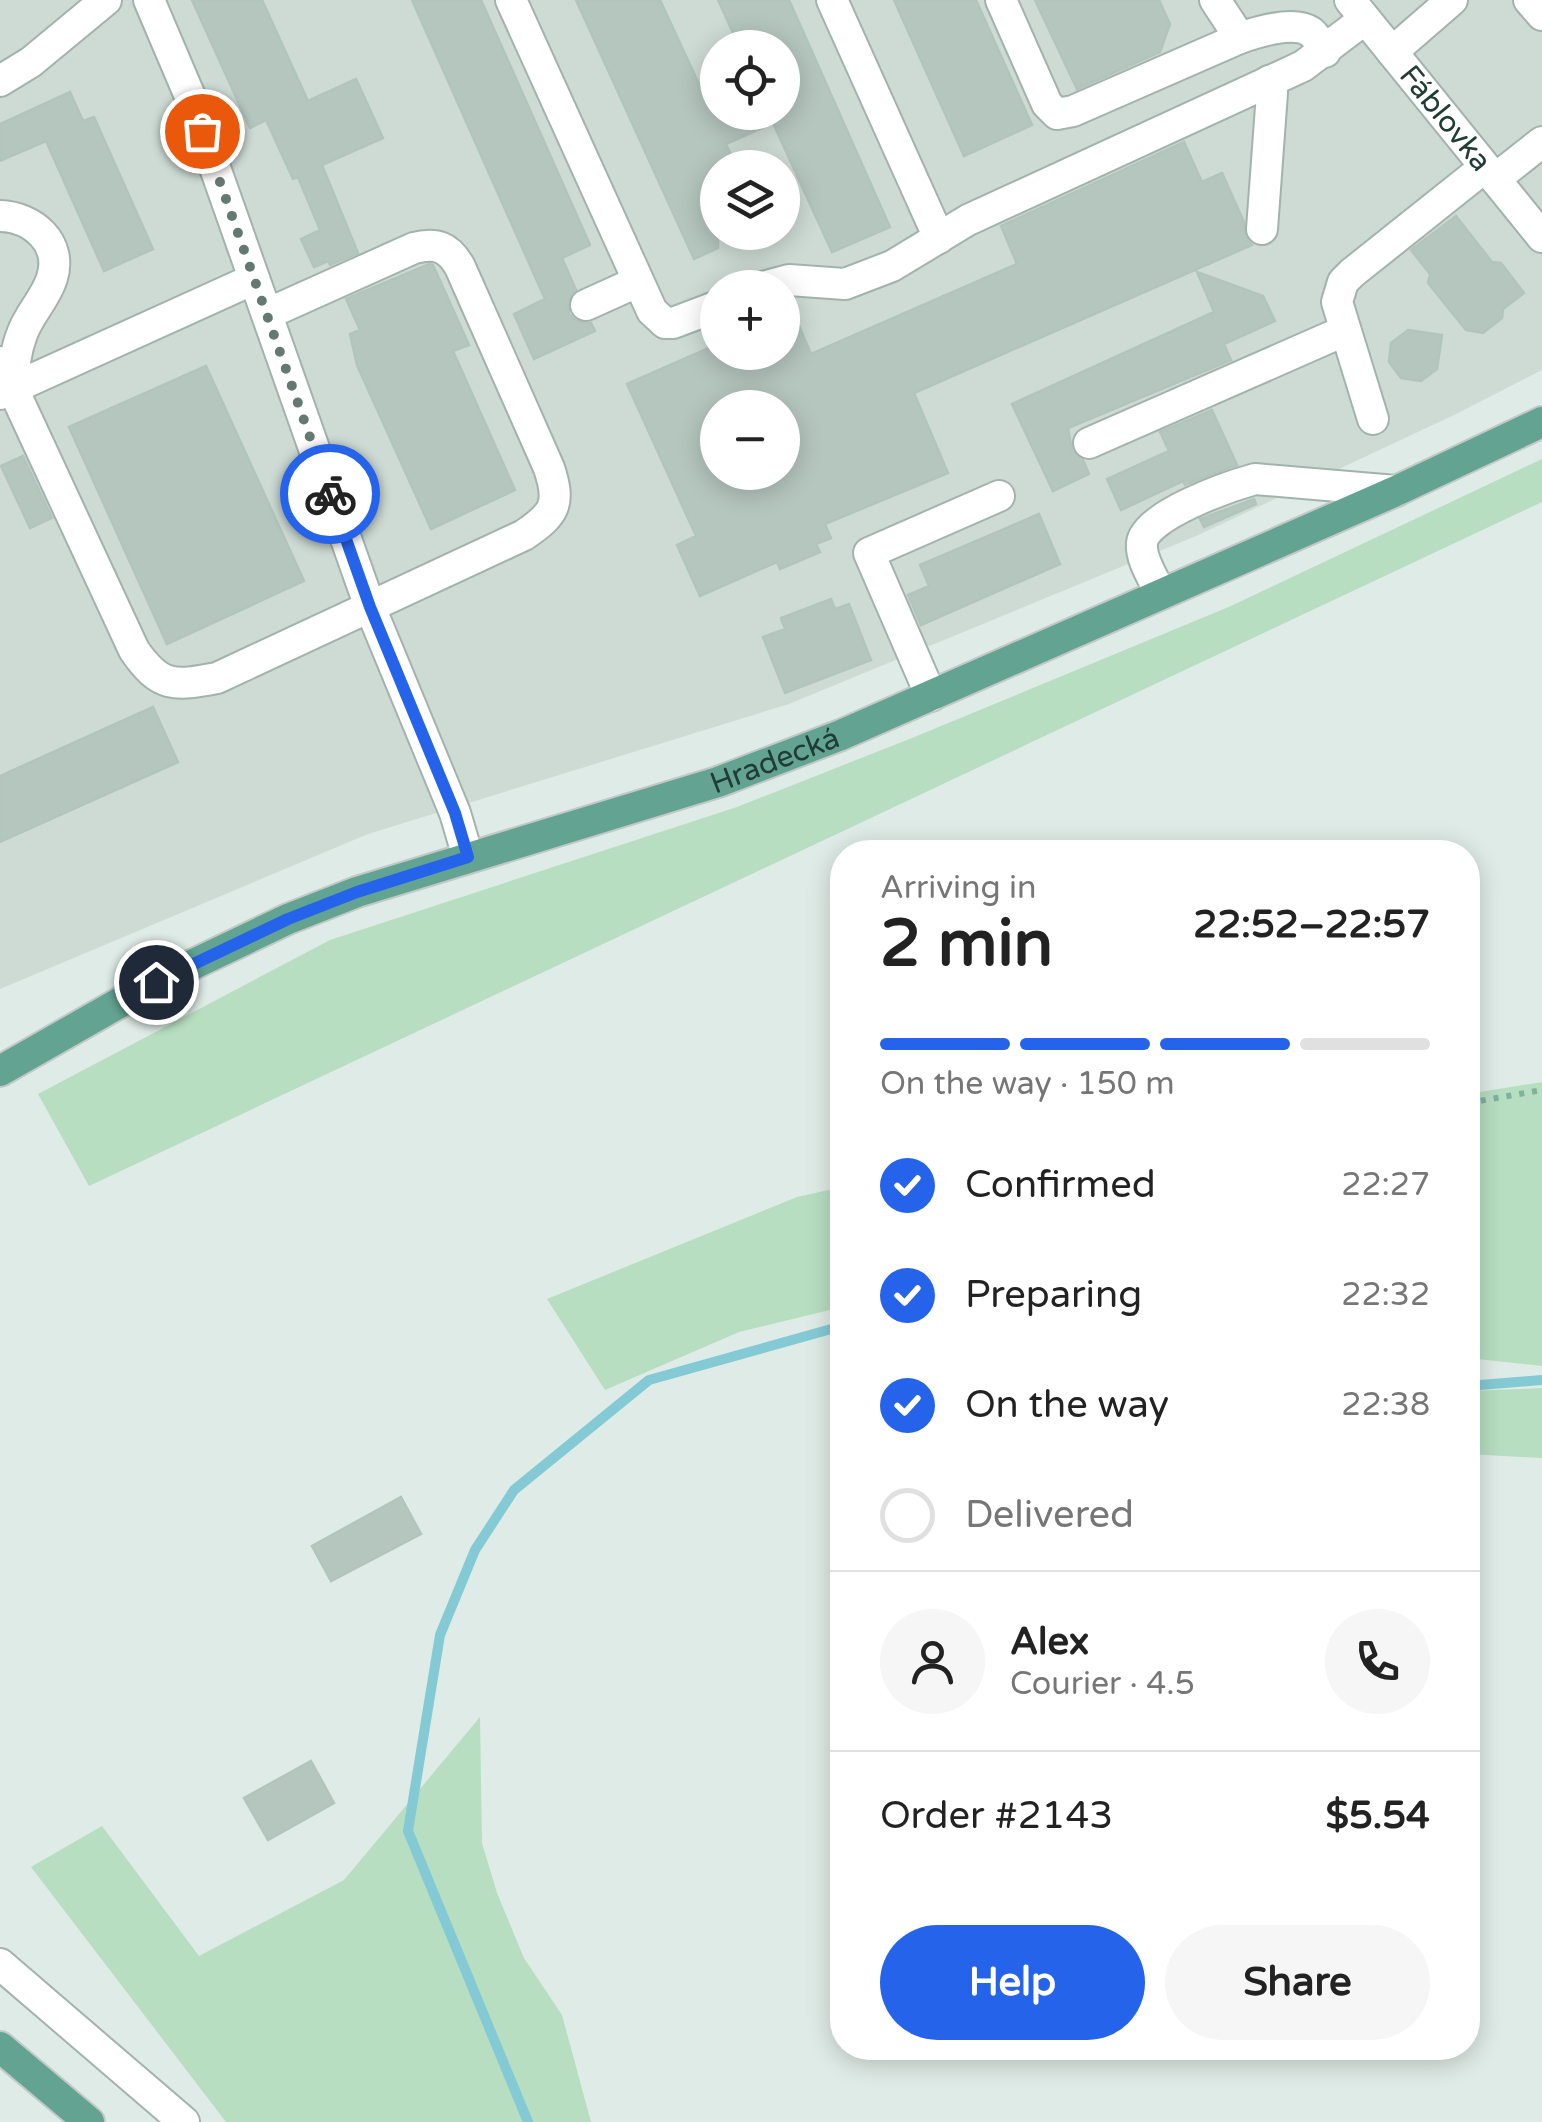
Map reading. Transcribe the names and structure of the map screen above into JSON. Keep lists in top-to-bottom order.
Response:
{
  "streets": {
    "main road": ["Hradecká"],
    "street": ["Fáblovka"]
  },
  "page": {
    "map_buttons": ["+", "−"],
    "heading": ["2 min", "Arriving in", "22:52–22:57"],
    "panel": [
      "Alex",
      "Courier · 4.5",
      "Order #2143",
      "$5.54"
    ],
    "bar": "On the way · 150 m",
    "list": [
      ["Confirmed", "22:27"],
      ["Preparing", "22:32"],
      ["On the way", "22:38"],
      "Delivered"
    ],
    "buttons": ["Help", "Share"]
  }
}
